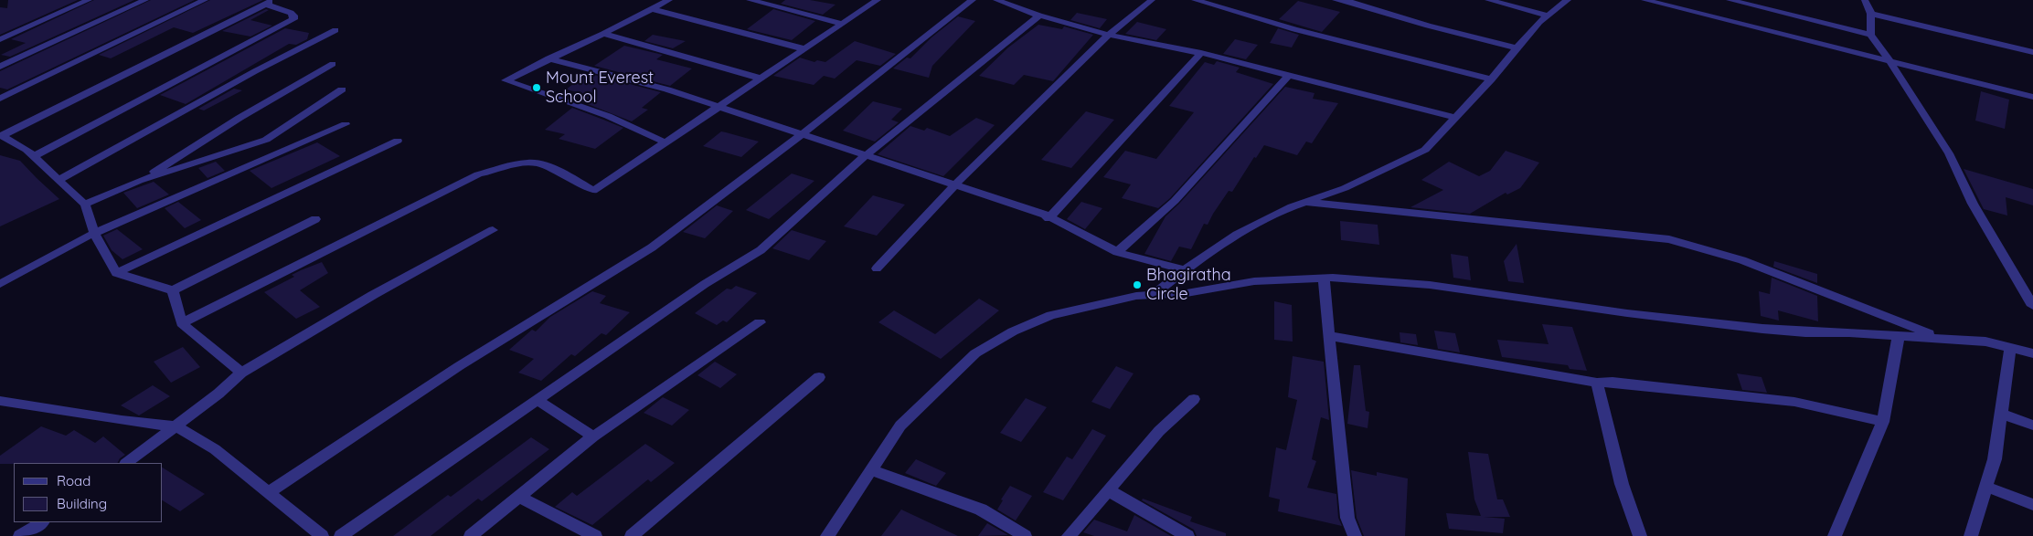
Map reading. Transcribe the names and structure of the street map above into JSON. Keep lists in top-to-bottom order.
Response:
{
  "places": ["Mount Everest School", "Bhagiratha Circle"],
  "legend": ["Road", "Building"]
}
